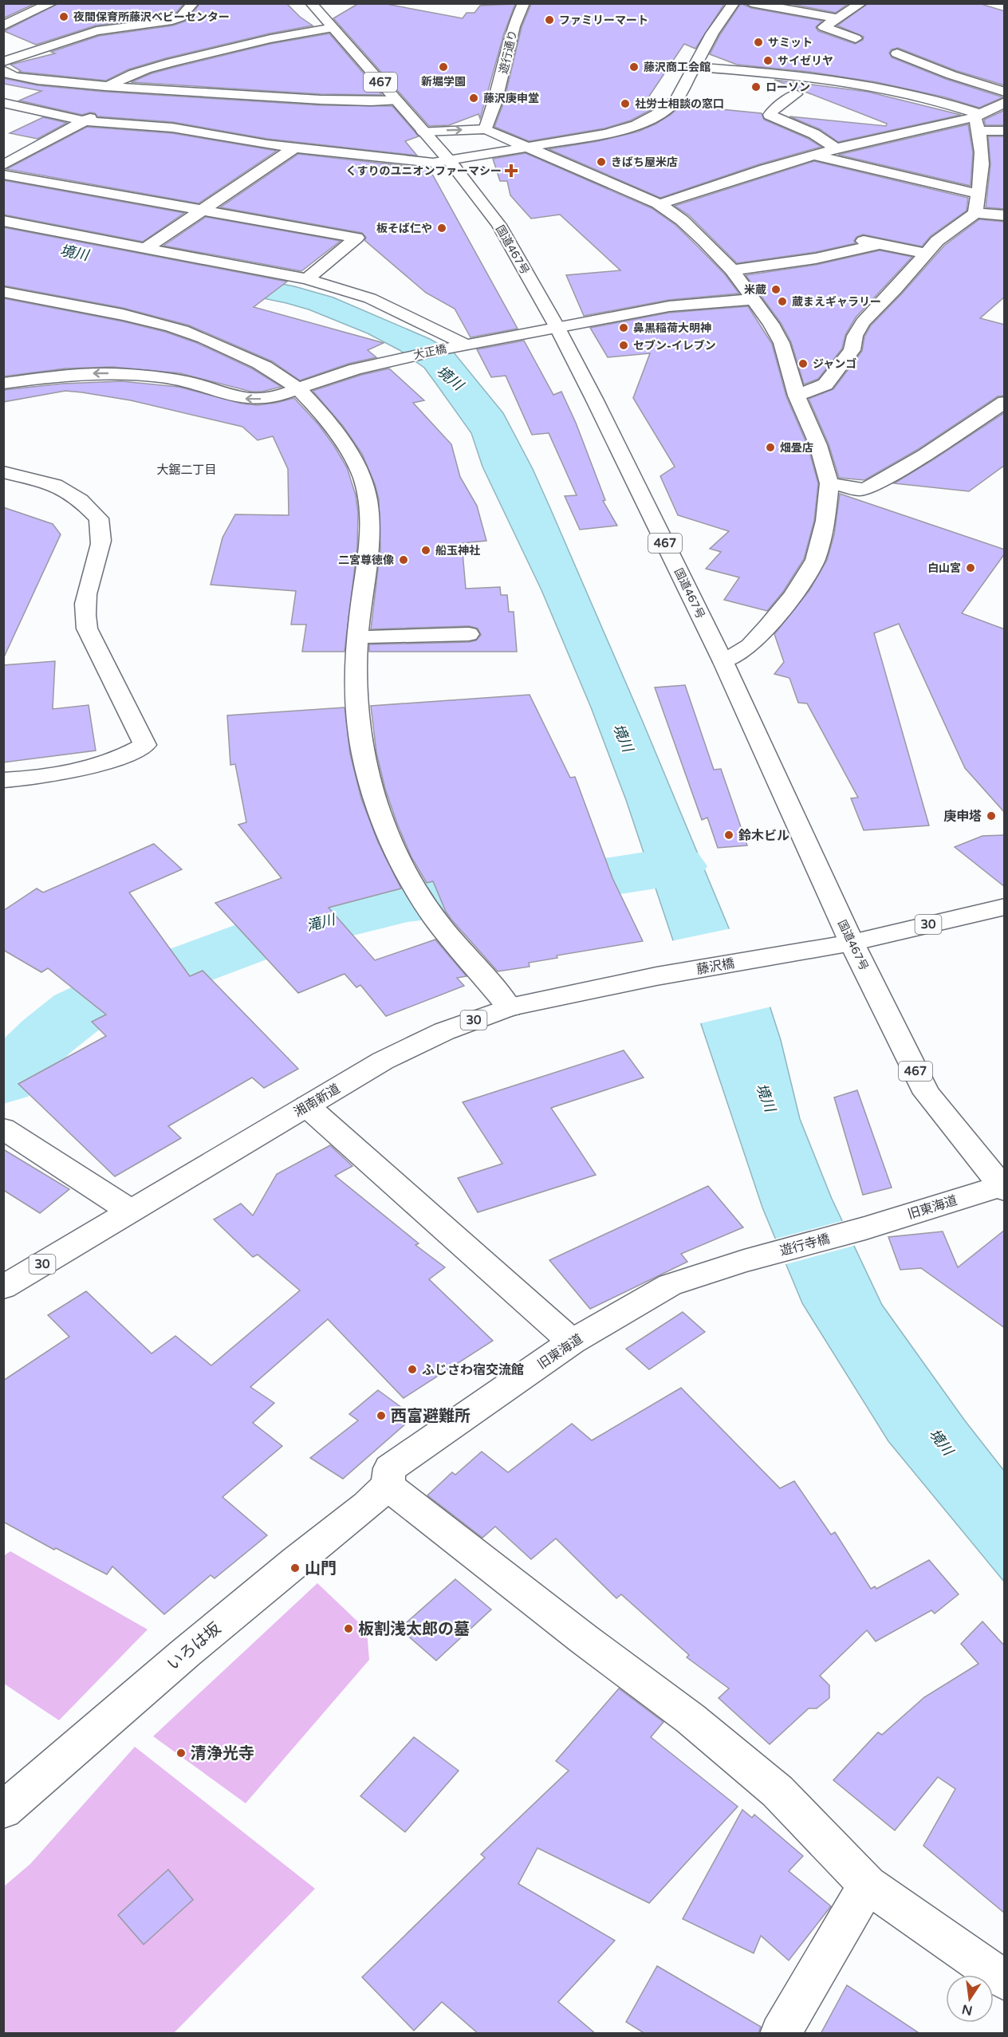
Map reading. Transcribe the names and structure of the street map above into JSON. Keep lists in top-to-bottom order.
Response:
{
  "streets": {
    "main road": [
      "遊行通り",
      "467",
      "国道467号",
      "大正橋",
      "30",
      "藤沢橋",
      "湘南新道",
      "旧東海道",
      "遊行寺橋",
      "いろは坂"
    ]
  },
  "crossings": [
    ["国道467号", "大正橋"],
    ["国道467号", "30"],
    ["国道467号", "藤沢橋"],
    ["国道467号", "旧東海道"],
    ["30", "藤沢橋"],
    ["藤沢橋", "湘南新道"],
    ["旧東海道", "遊行寺橋"],
    ["旧東海道", "いろは坂"]
  ],
  "districts": ["大鋸二丁目"],
  "water": ["境川", "滝川"],
  "places": {
    "other": [
      "夜間保育所藤沢ベビーセンター",
      "ファミリーマート",
      "サミット",
      "サイゼリヤ",
      "新堀学園",
      "藤沢商工会館",
      "ローソン",
      "藤沢庚申堂",
      "社労士相談の窓口",
      "きばち屋米店",
      "板そば仁や",
      "米蔵",
      "蔵まえギャラリー",
      "鼻黒稲荷大明神",
      "セブン-イレブン",
      "ジャンゴ",
      "畑畳店",
      "船玉神社",
      "二宮尊徳像",
      "白山宮",
      "庚申塔",
      "鈴木ビル",
      "ふじさわ宿交流館",
      "西富避難所",
      "山門",
      "板割浅太郎の墓",
      "清浄光寺"
    ],
    "health": ["くすりのユニオンファーマシー"]
  },
  "north": "bottom"
}
